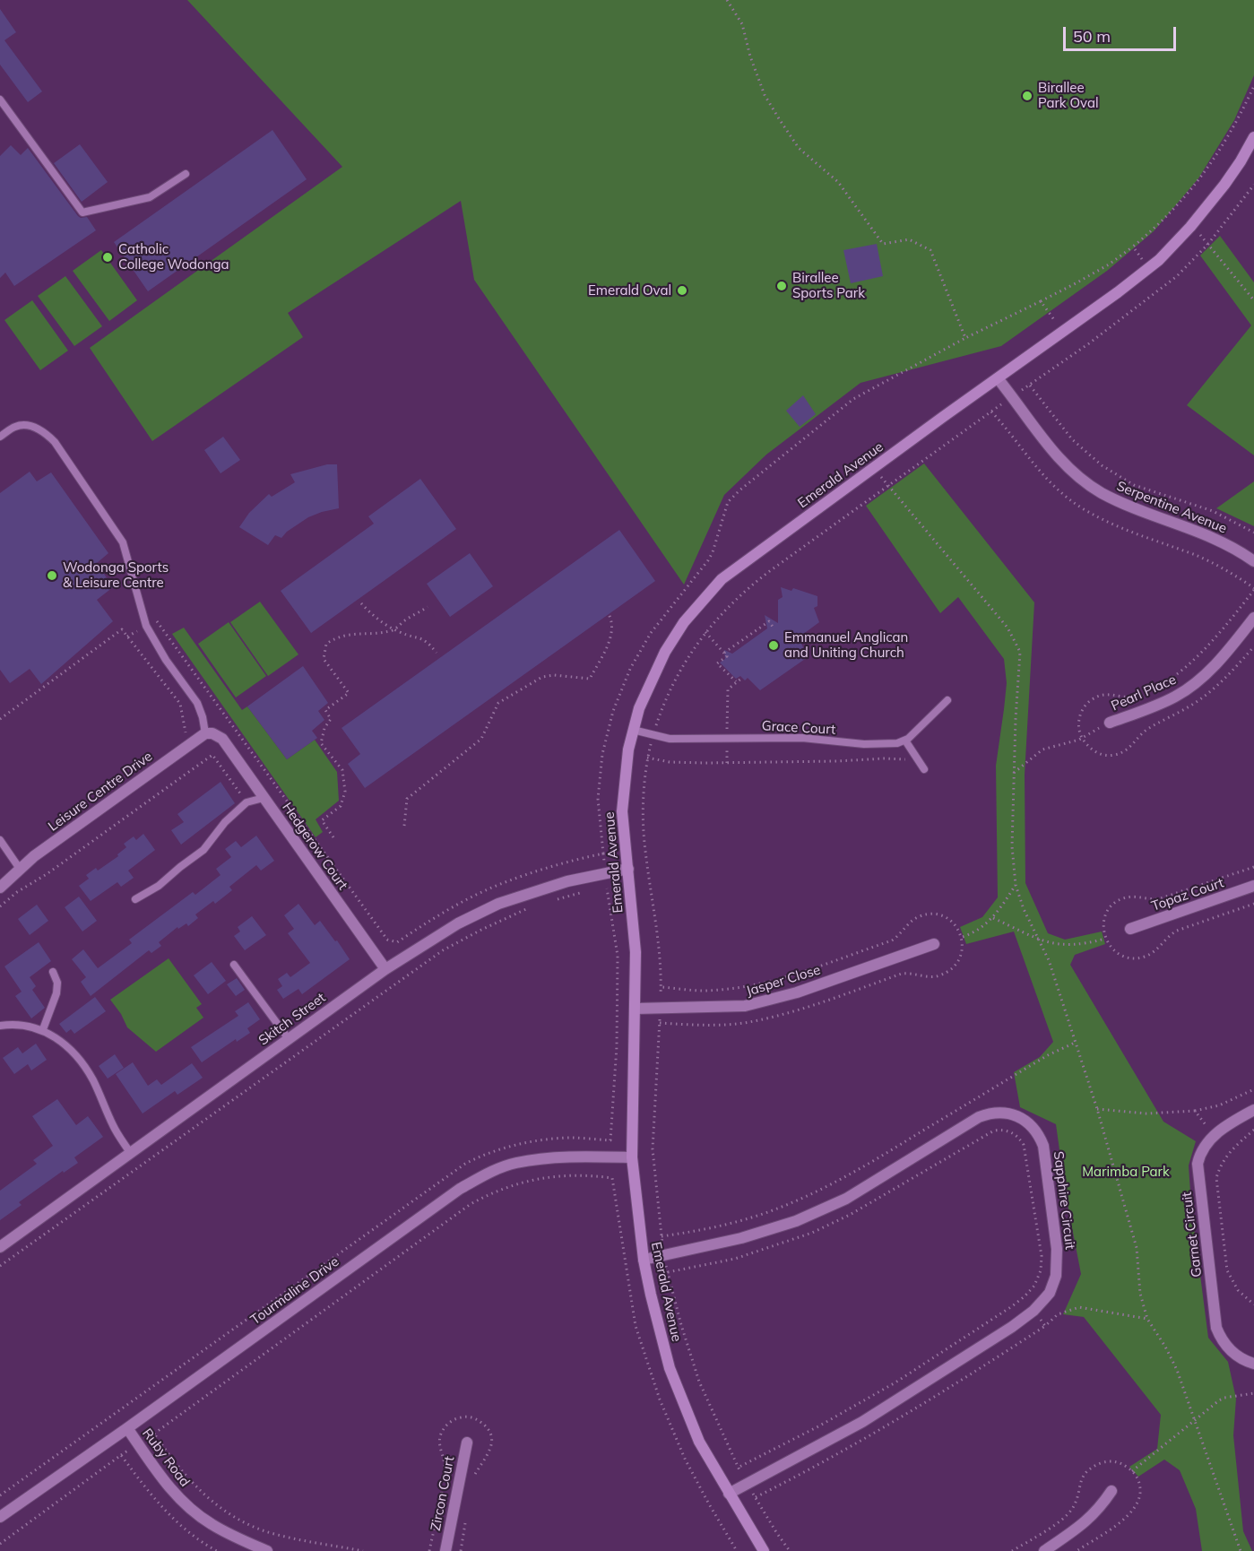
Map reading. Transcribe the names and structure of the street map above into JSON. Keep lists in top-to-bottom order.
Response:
{
  "streets": {
    "street": [
      "Emerald Avenue",
      "Serpentine Avenue",
      "Pearl Place",
      "Leisure Centre Drive",
      "Hedgerow Court",
      "Topaz Court",
      "Jasper Close",
      "Skitch Street",
      "Sapphire Circuit",
      "Garnet Circuit",
      "Tourmaline Drive",
      "Ruby Road",
      "Zircon Court"
    ],
    "lane": ["Grace Court"]
  },
  "crossings": [
    ["Emerald Avenue", "Serpentine Avenue"],
    ["Emerald Avenue", "Grace Court"],
    ["Emerald Avenue", "Jasper Close"],
    ["Emerald Avenue", "Skitch Street"],
    ["Emerald Avenue", "Sapphire Circuit"],
    ["Emerald Avenue", "Tourmaline Drive"],
    ["Leisure Centre Drive", "Hedgerow Court"],
    ["Hedgerow Court", "Skitch Street"],
    ["Tourmaline Drive", "Ruby Road"]
  ],
  "parks": ["Marimba Park"],
  "places": [
    "Birallee Park Oval",
    "Catholic College Wodonga",
    "Birallee Sports Park",
    "Emerald Oval",
    "Wodonga Sports & Leisure Centre",
    "Emmanuel Anglican and Uniting Church"
  ],
  "scale_bar": "50 m"
}
